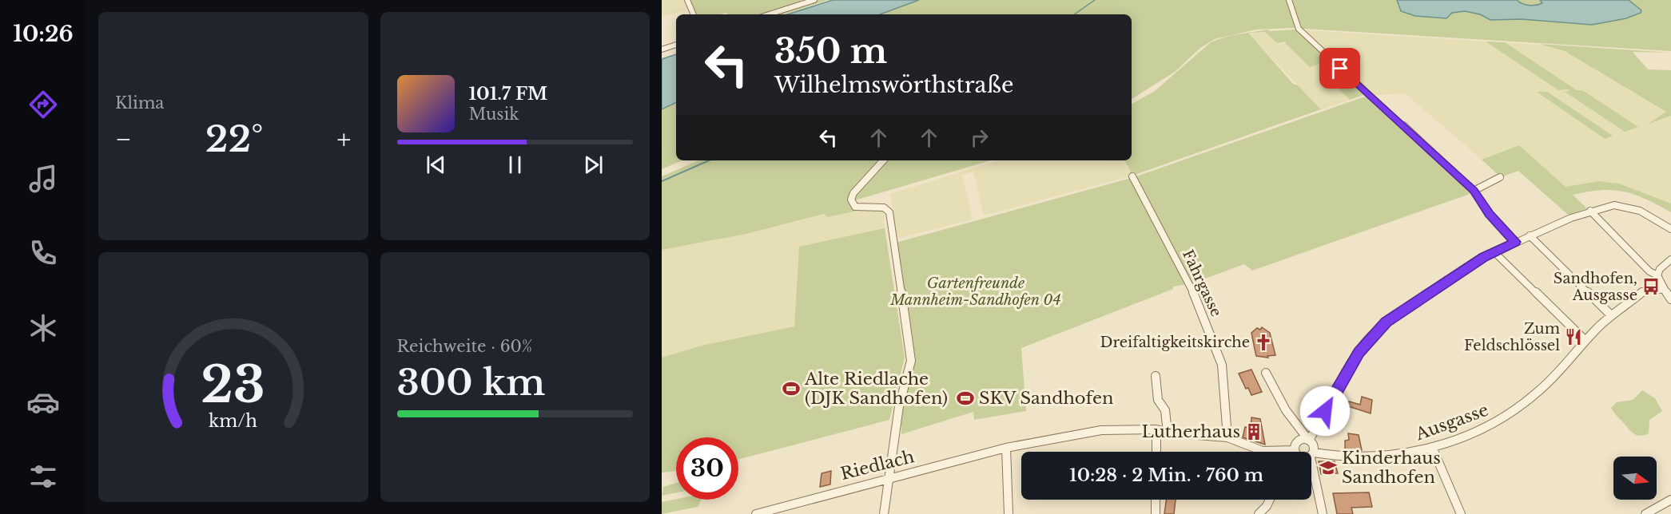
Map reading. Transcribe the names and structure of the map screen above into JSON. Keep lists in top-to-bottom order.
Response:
{
  "streets": {
    "street": ["Fahrgasse", "Ausgasse", "Riedlach"]
  },
  "crossings": [
    ["Fahrgasse", "Riedlach"]
  ],
  "parks": ["Gartenfreunde Mannheim-Sandhofen 04"],
  "places": {
    "bus stop": ["Sandhofen, Ausgasse"],
    "restaurant": ["Zum Feldschlössel"],
    "church": ["Dreifaltigkeitskirche"],
    "sports": ["Alte Riedlache (DJK Sandhofen)", "SKV Sandhofen"],
    "building": ["Lutherhaus"],
    "school or university": ["Kinderhaus Sandhofen"]
  },
  "north": "right",
  "page": {
    "tabs": "10:26",
    "tile": [
      "Klima",
      ["Reichweite · 60%", "300 km"]
    ],
    "turn": ["350 m", "Wilhelmswörthstraße"],
    "song": ["101.7 FM", "Musik"],
    "heat": ["−", "22°", "+"],
    "limit": "30",
    "trip": "10:28 · 2 Min. · 760 m",
    "gauge": ["23", "km/h"]
  }
}
